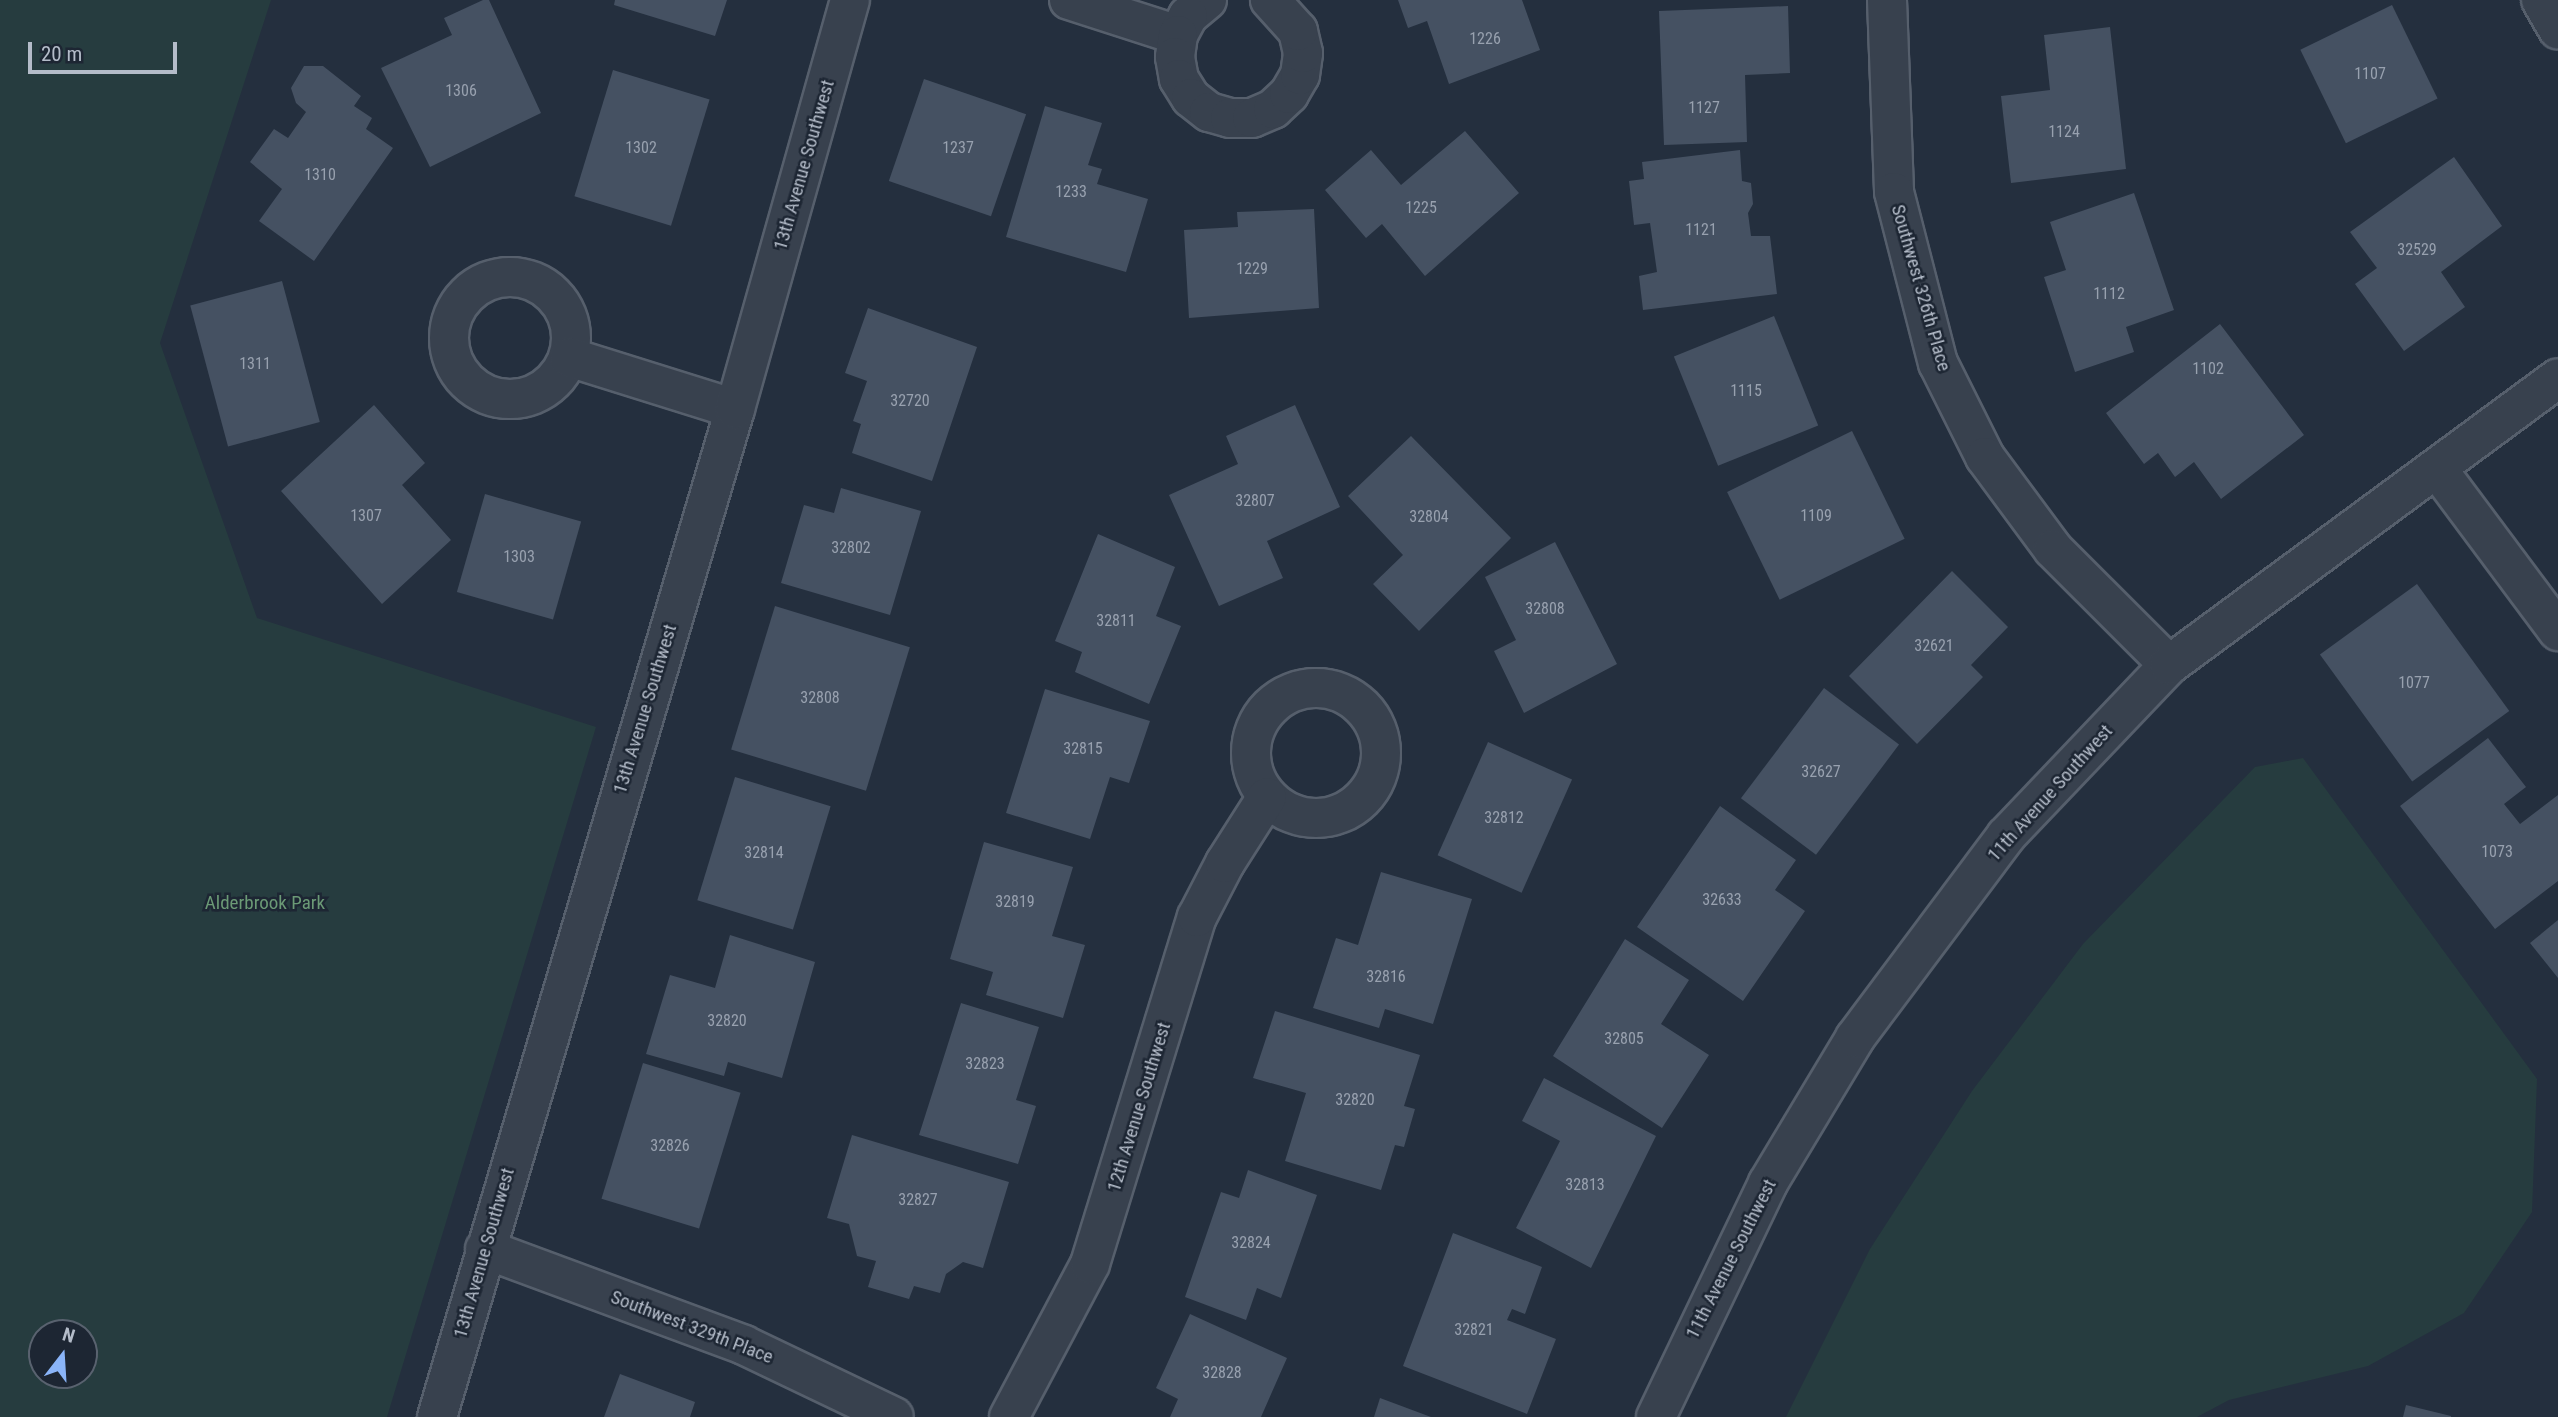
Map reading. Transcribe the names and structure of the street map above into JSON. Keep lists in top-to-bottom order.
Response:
{
  "streets": {
    "street": [
      "13th Avenue Southwest",
      "Southwest 326th Place",
      "11th Avenue Southwest",
      "12th Avenue Southwest",
      "Southwest 329th Place"
    ]
  },
  "crossings": [
    ["13th Avenue Southwest", "Southwest 329th Place"],
    ["Southwest 326th Place", "11th Avenue Southwest"]
  ],
  "parks": ["Alderbrook Park"],
  "house_numbers": [
    "1226",
    "1107",
    "1306",
    "1127",
    "1124",
    "1302",
    "1237",
    "1310",
    "1233",
    "1225",
    "1121",
    "32529",
    "1229",
    "1112",
    "1311",
    "1102",
    "1115",
    "32720",
    "32807",
    "1307",
    "1109",
    "32804",
    "32802",
    "1303",
    "32808",
    "32811",
    "32621",
    "1077",
    "32808",
    "32815",
    "32627",
    "32812",
    "1073",
    "32814",
    "32633",
    "32819",
    "32816",
    "32820",
    "32805",
    "32823",
    "32820",
    "32826",
    "32813",
    "32827",
    "32824",
    "32821",
    "32828"
  ],
  "scale_bar": "20 m",
  "north": "top"
}
